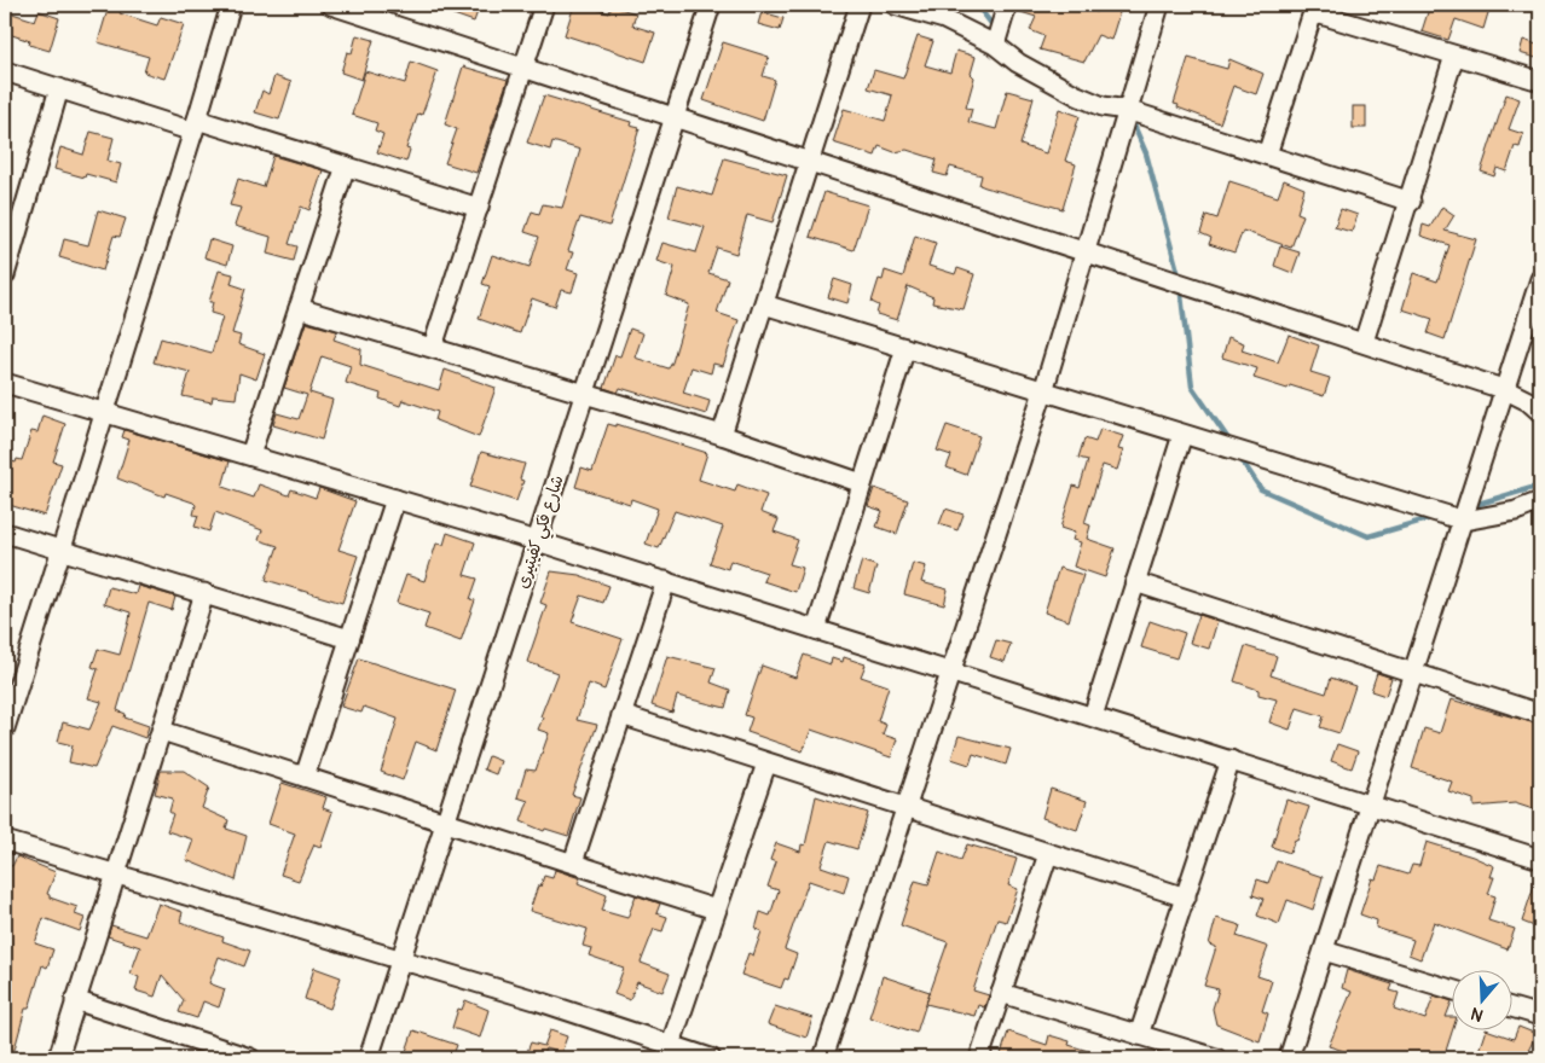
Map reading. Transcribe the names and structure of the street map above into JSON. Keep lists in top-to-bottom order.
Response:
{
  "streets": {
    "street": ["شارع فكي كفيتيرى"]
  },
  "north": "bottom"
}
